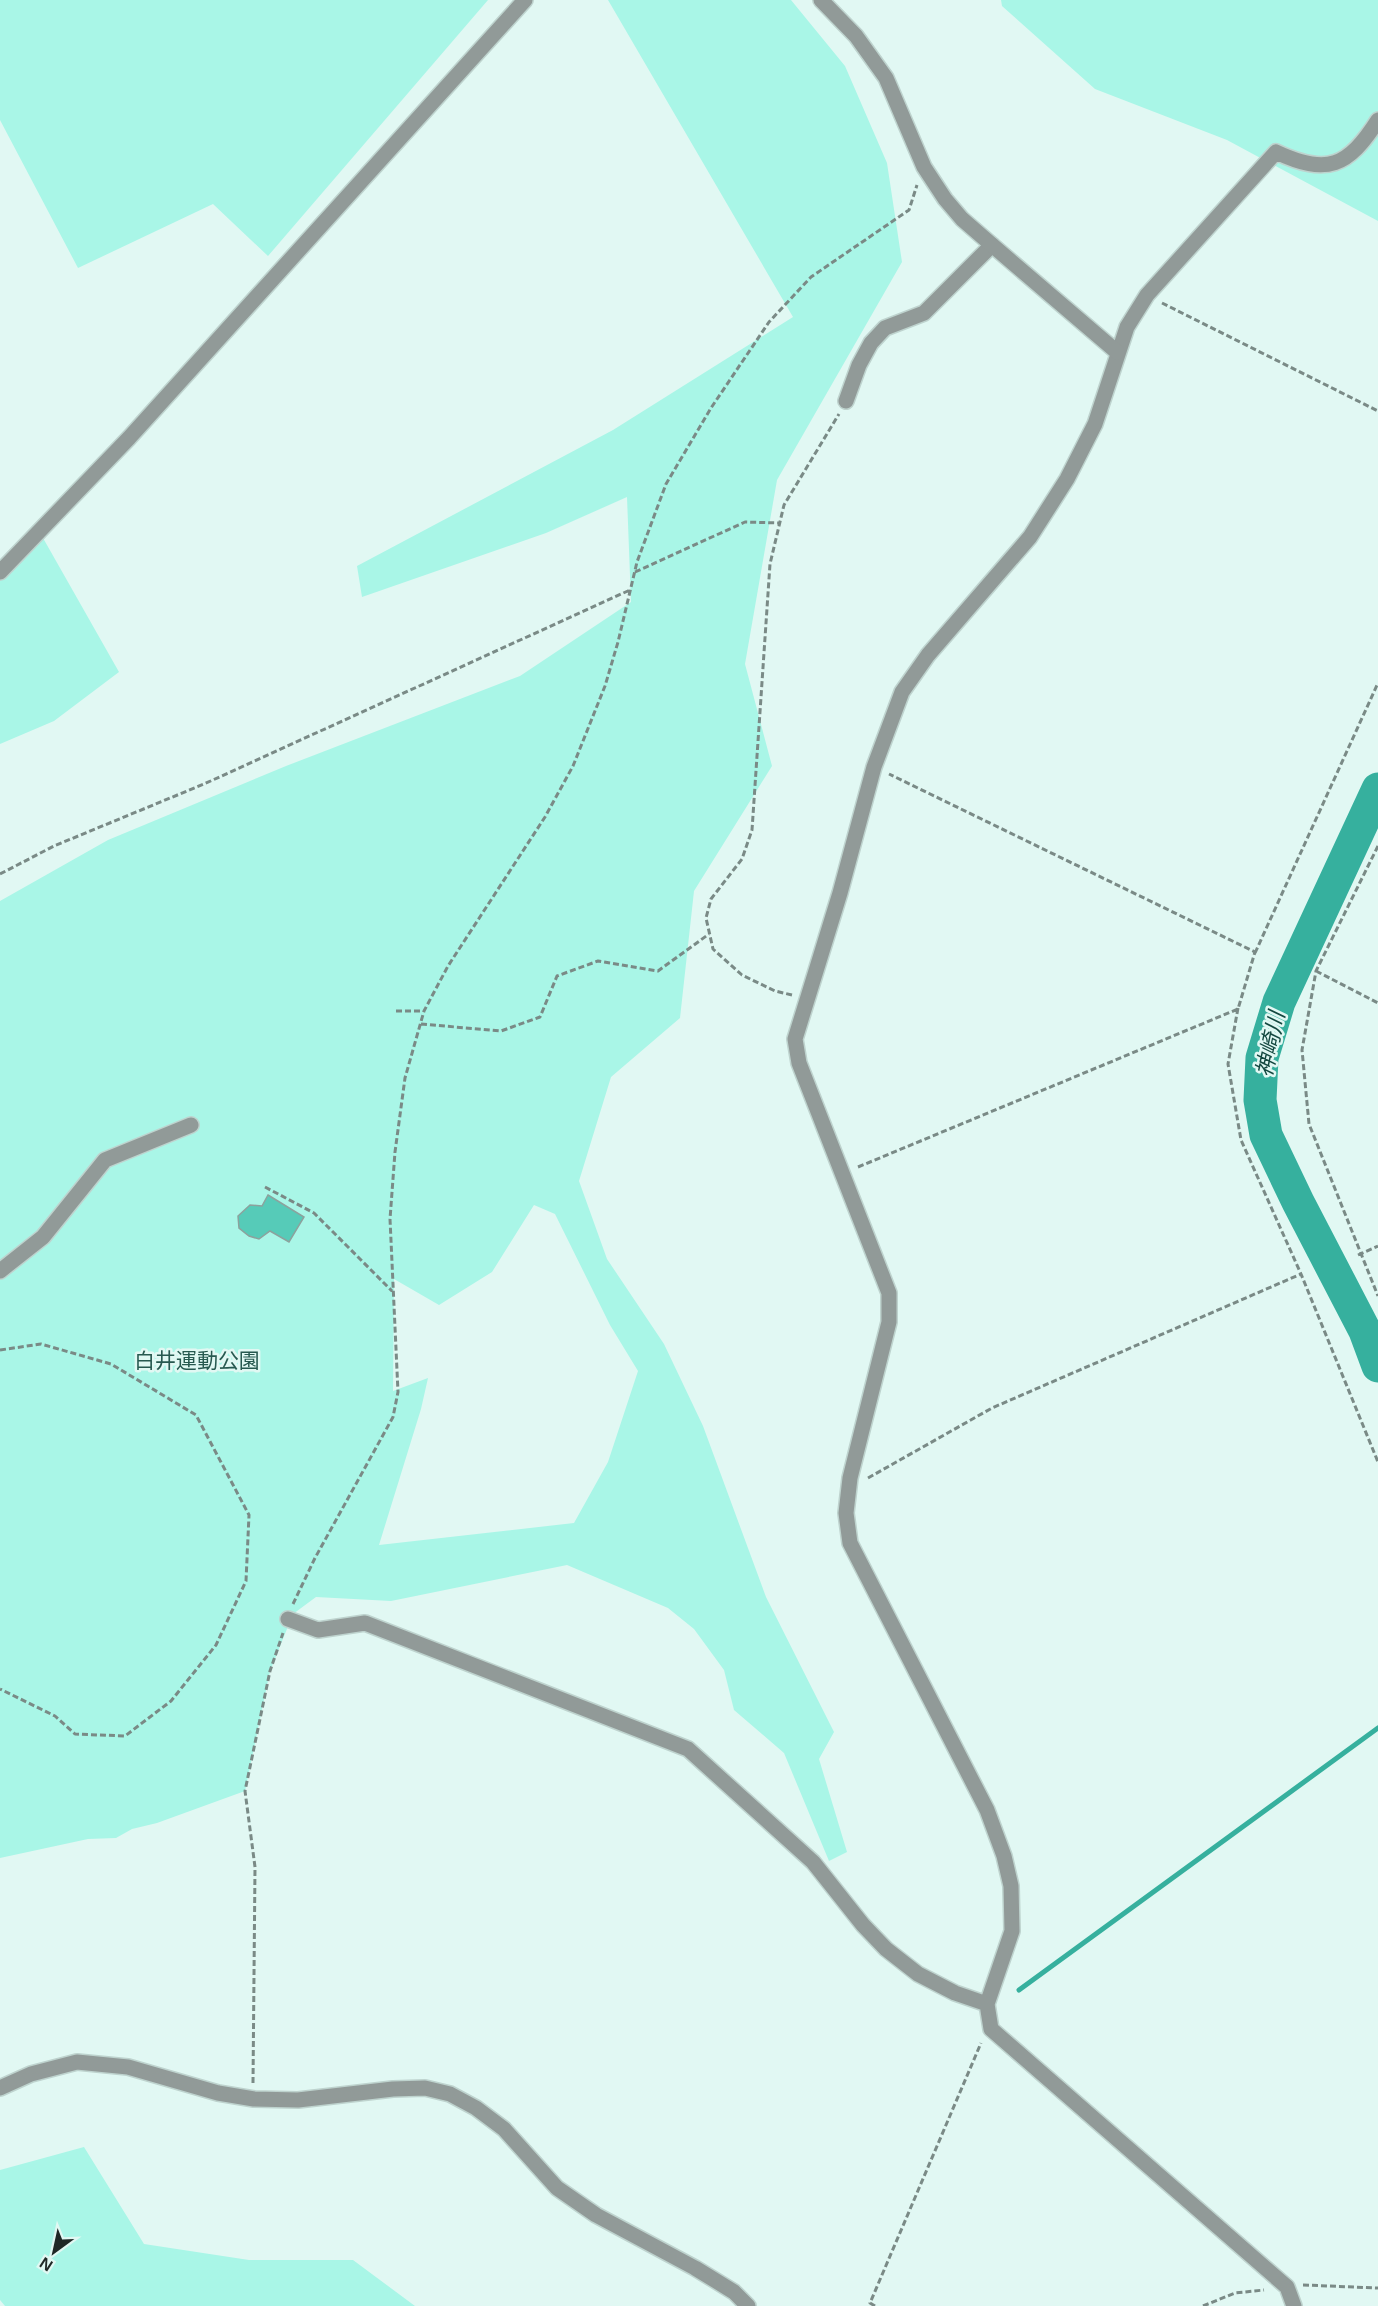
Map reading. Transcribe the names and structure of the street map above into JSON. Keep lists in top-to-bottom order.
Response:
{
  "water": ["神崎川"],
  "parks": ["白井運動公園"],
  "north": "bottom left"
}
